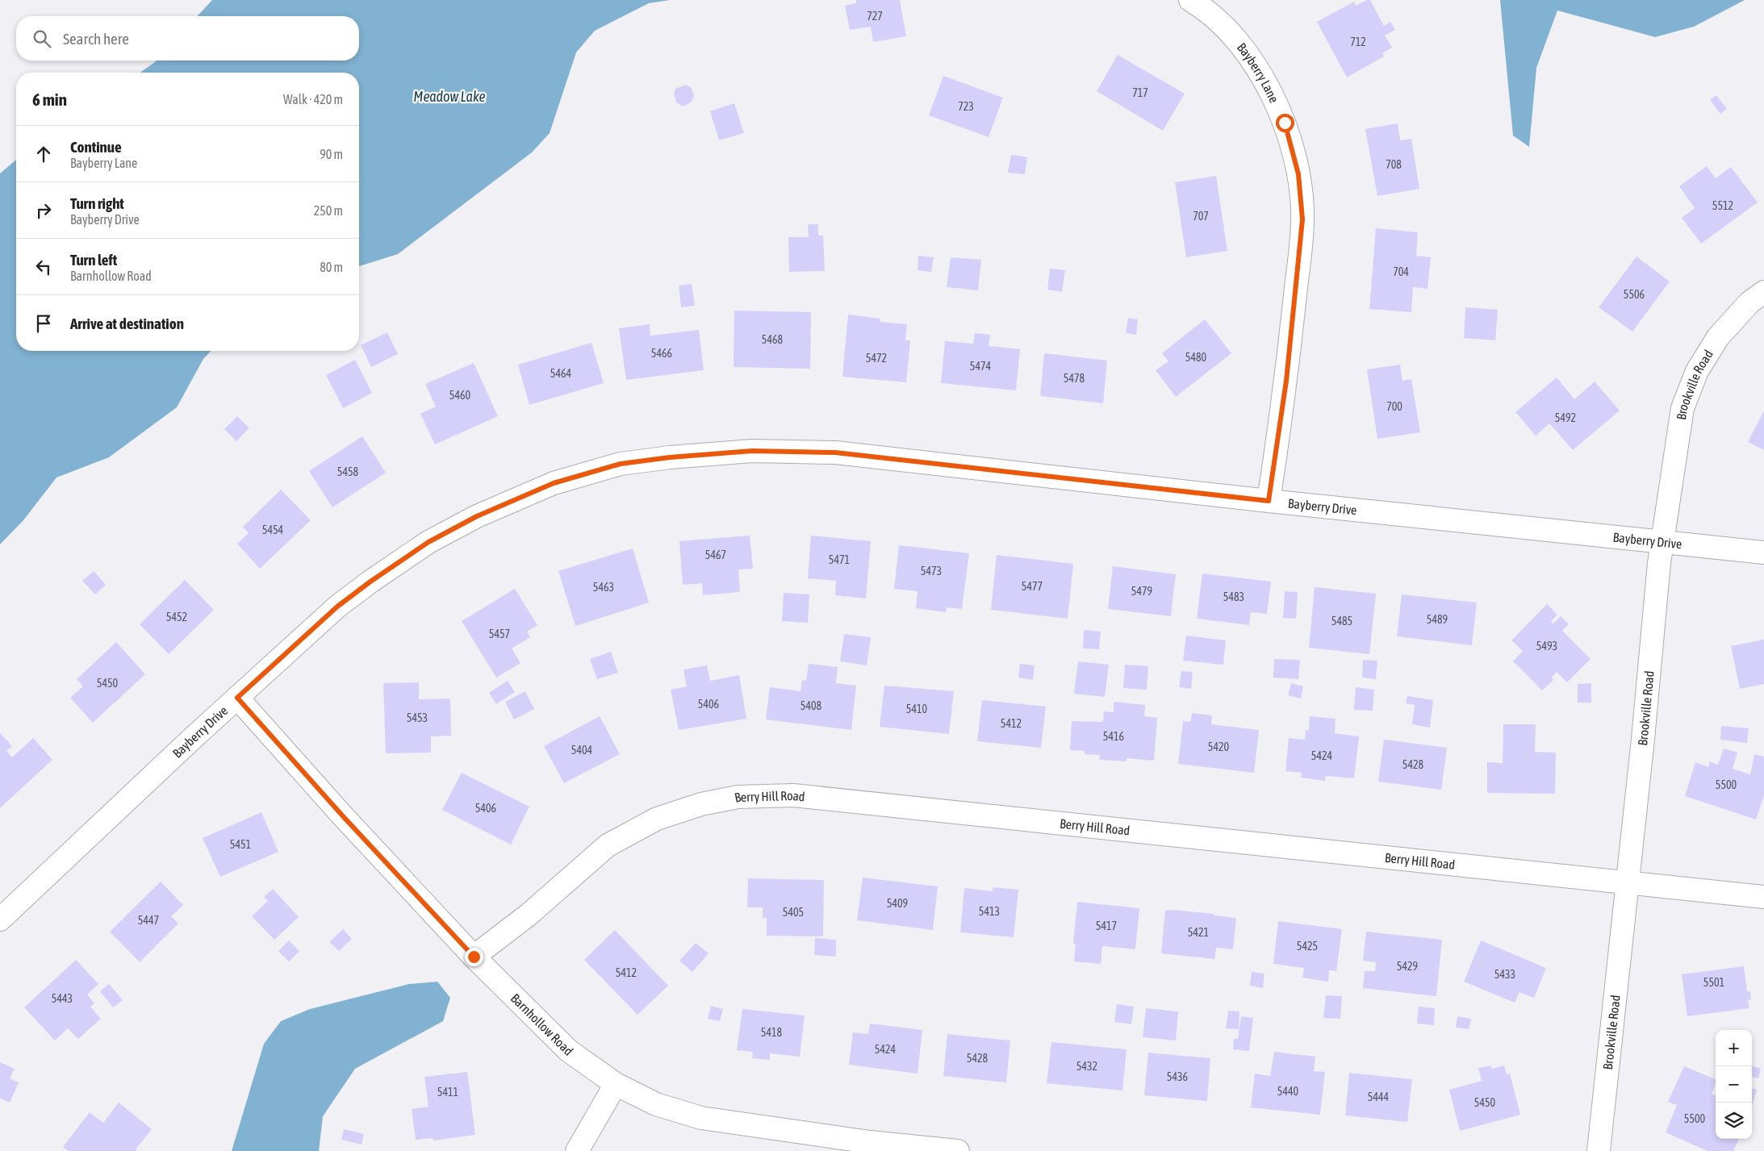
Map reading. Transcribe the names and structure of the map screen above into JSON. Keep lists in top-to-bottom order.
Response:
{
  "streets": {
    "street": [
      "Bayberry Lane",
      "Brookville Road",
      "Bayberry Drive",
      "Berry Hill Road",
      "Barnhollow Road"
    ]
  },
  "crossings": [
    ["Bayberry Lane", "Bayberry Drive"],
    ["Brookville Road", "Bayberry Drive"],
    ["Brookville Road", "Berry Hill Road"],
    ["Bayberry Drive", "Barnhollow Road"],
    ["Berry Hill Road", "Barnhollow Road"]
  ],
  "water": ["Meadow Lake"],
  "house_numbers": [
    "727",
    "712",
    "717",
    "723",
    "708",
    "5512",
    "707",
    "704",
    "5506",
    "5468",
    "5466",
    "5480",
    "5472",
    "5474",
    "5464",
    "5478",
    "5460",
    "700",
    "5492",
    "5458",
    "5454",
    "5467",
    "5471",
    "5473",
    "5477",
    "5463",
    "5479",
    "5483",
    "5452",
    "5489",
    "5485",
    "5457",
    "5493",
    "5450",
    "5406",
    "5408",
    "5410",
    "5453",
    "5412",
    "5416",
    "5420",
    "5404",
    "5424",
    "5428",
    "5500",
    "5406",
    "5451",
    "5409",
    "5413",
    "5405",
    "5447",
    "5417",
    "5421",
    "5425",
    "5429",
    "5412",
    "5433",
    "5501",
    "5443",
    "5418",
    "5424",
    "5428",
    "5432",
    "5436",
    "5440",
    "5411",
    "5444",
    "5450",
    "5500"
  ],
  "page": {
    "search": "Search here",
    "heading": ["6 min", "Walk · 420 m"],
    "list": [
      ["Continue", "Bayberry Lane", "90 m"],
      ["Turn right", "Bayberry Drive", "250 m"],
      ["Turn left", "Barnhollow Road", "80 m"],
      "Arrive at destination"
    ],
    "map_buttons": ["+", "−"]
  }
}
